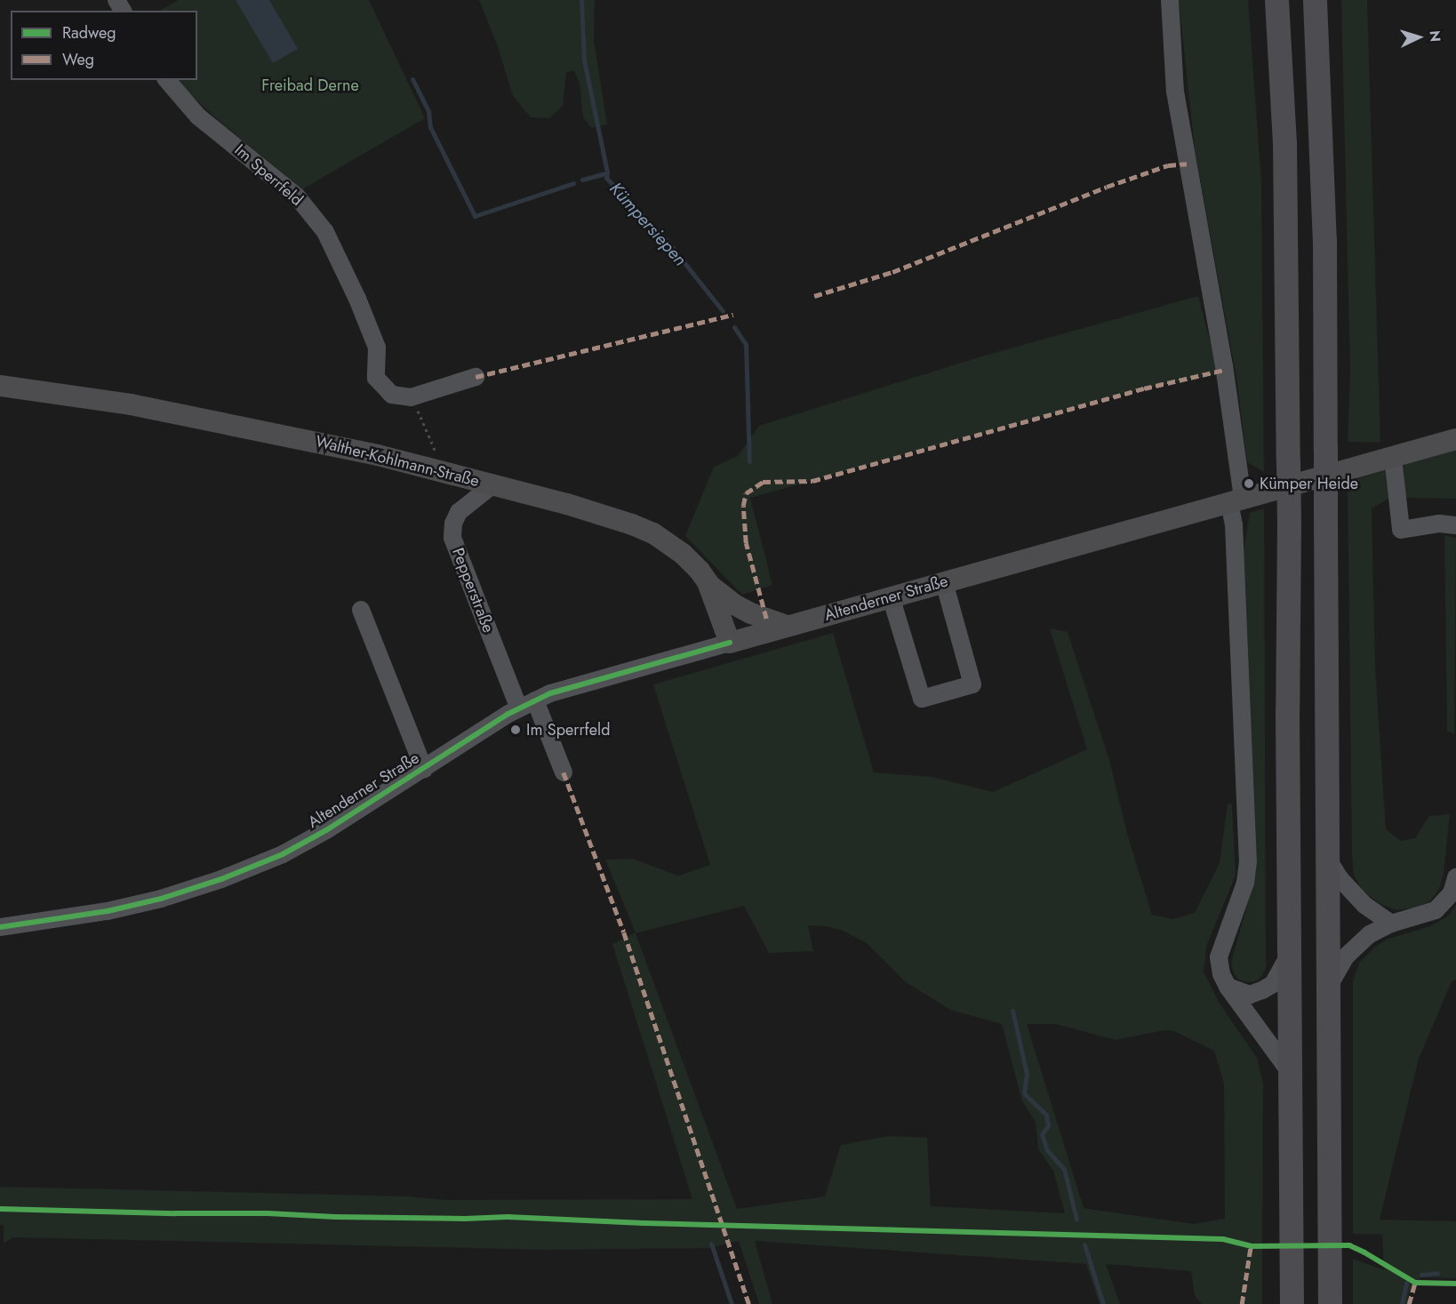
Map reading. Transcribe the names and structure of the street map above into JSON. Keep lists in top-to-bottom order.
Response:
{
  "streets": {
    "main road": ["Walther-Kohlmann-Straße", "Altenderner Straße"],
    "street": ["Im Sperrfeld", "Pepperstraße"]
  },
  "crossings": [
    ["Walther-Kohlmann-Straße", "Pepperstraße"],
    ["Walther-Kohlmann-Straße", "Altenderner Straße"],
    ["Pepperstraße", "Altenderner Straße"]
  ],
  "water": ["Kümpersiepen"],
  "parks": ["Freibad Derne"],
  "places": ["Kümper Heide", "Im Sperrfeld"],
  "legend": ["Radweg", "Weg"],
  "north": "right"
}
